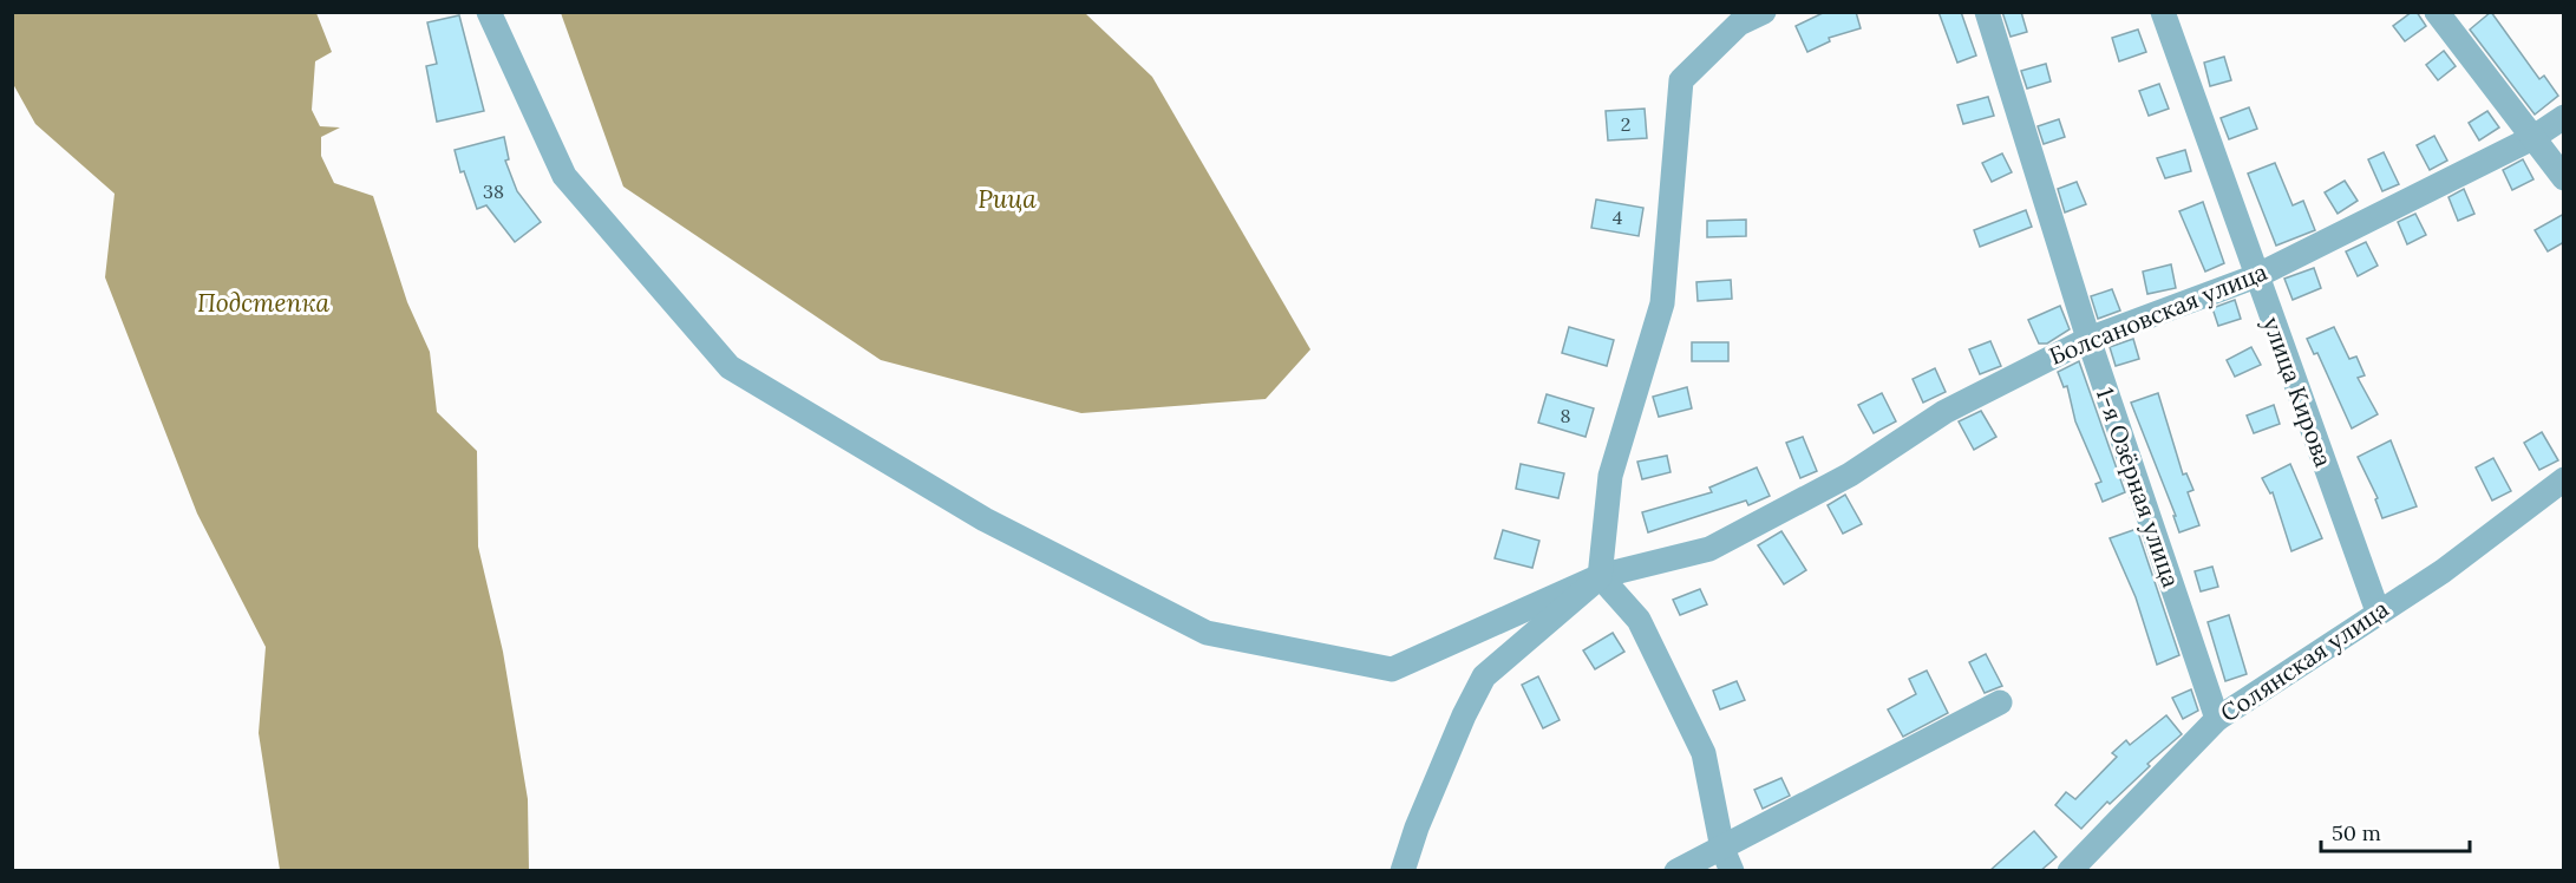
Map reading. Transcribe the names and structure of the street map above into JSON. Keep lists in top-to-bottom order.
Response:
{
  "streets": {
    "street": [
      "Болсановская улица",
      "улица Кирова",
      "1-я Озёрная улица",
      "Солянская улица"
    ]
  },
  "crossings": [
    ["Болсановская улица", "улица Кирова"],
    ["Болсановская улица", "1-я Озёрная улица"],
    ["улица Кирова", "Солянская улица"],
    ["1-я Озёрная улица", "Солянская улица"]
  ],
  "water": ["Рица", "Подстепка"],
  "house_numbers": [
    "2",
    "38",
    "4",
    "8"
  ],
  "scale_bar": "50 m"
}
